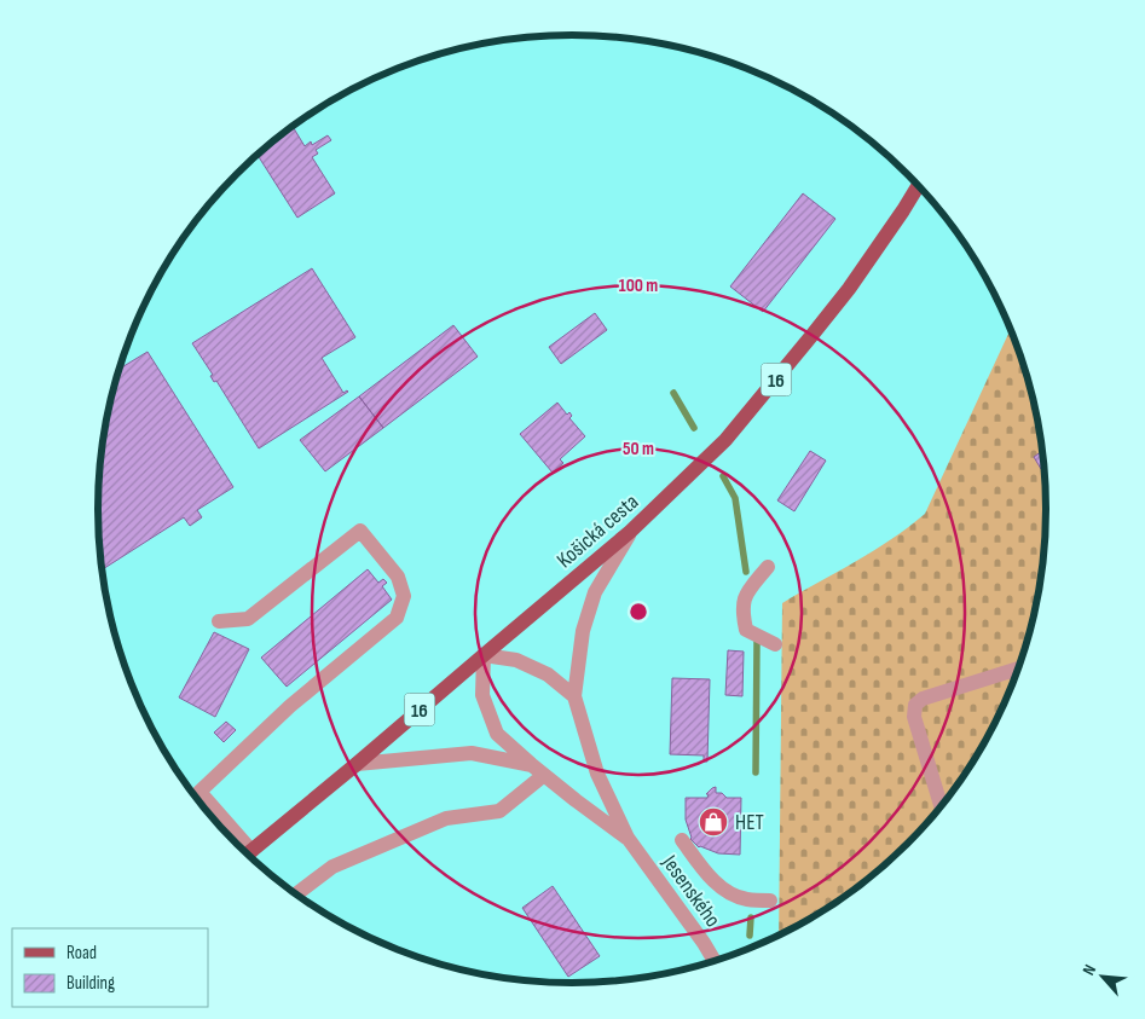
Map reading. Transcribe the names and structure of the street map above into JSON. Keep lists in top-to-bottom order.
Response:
{
  "streets": {
    "main road": ["16", "Košická cesta"],
    "street": ["Jesenského"]
  },
  "places": {
    "shop": ["HET"]
  },
  "legend": ["Road", "Building"],
  "north": "top left",
  "rings": ["100 m", "50 m"]
}
